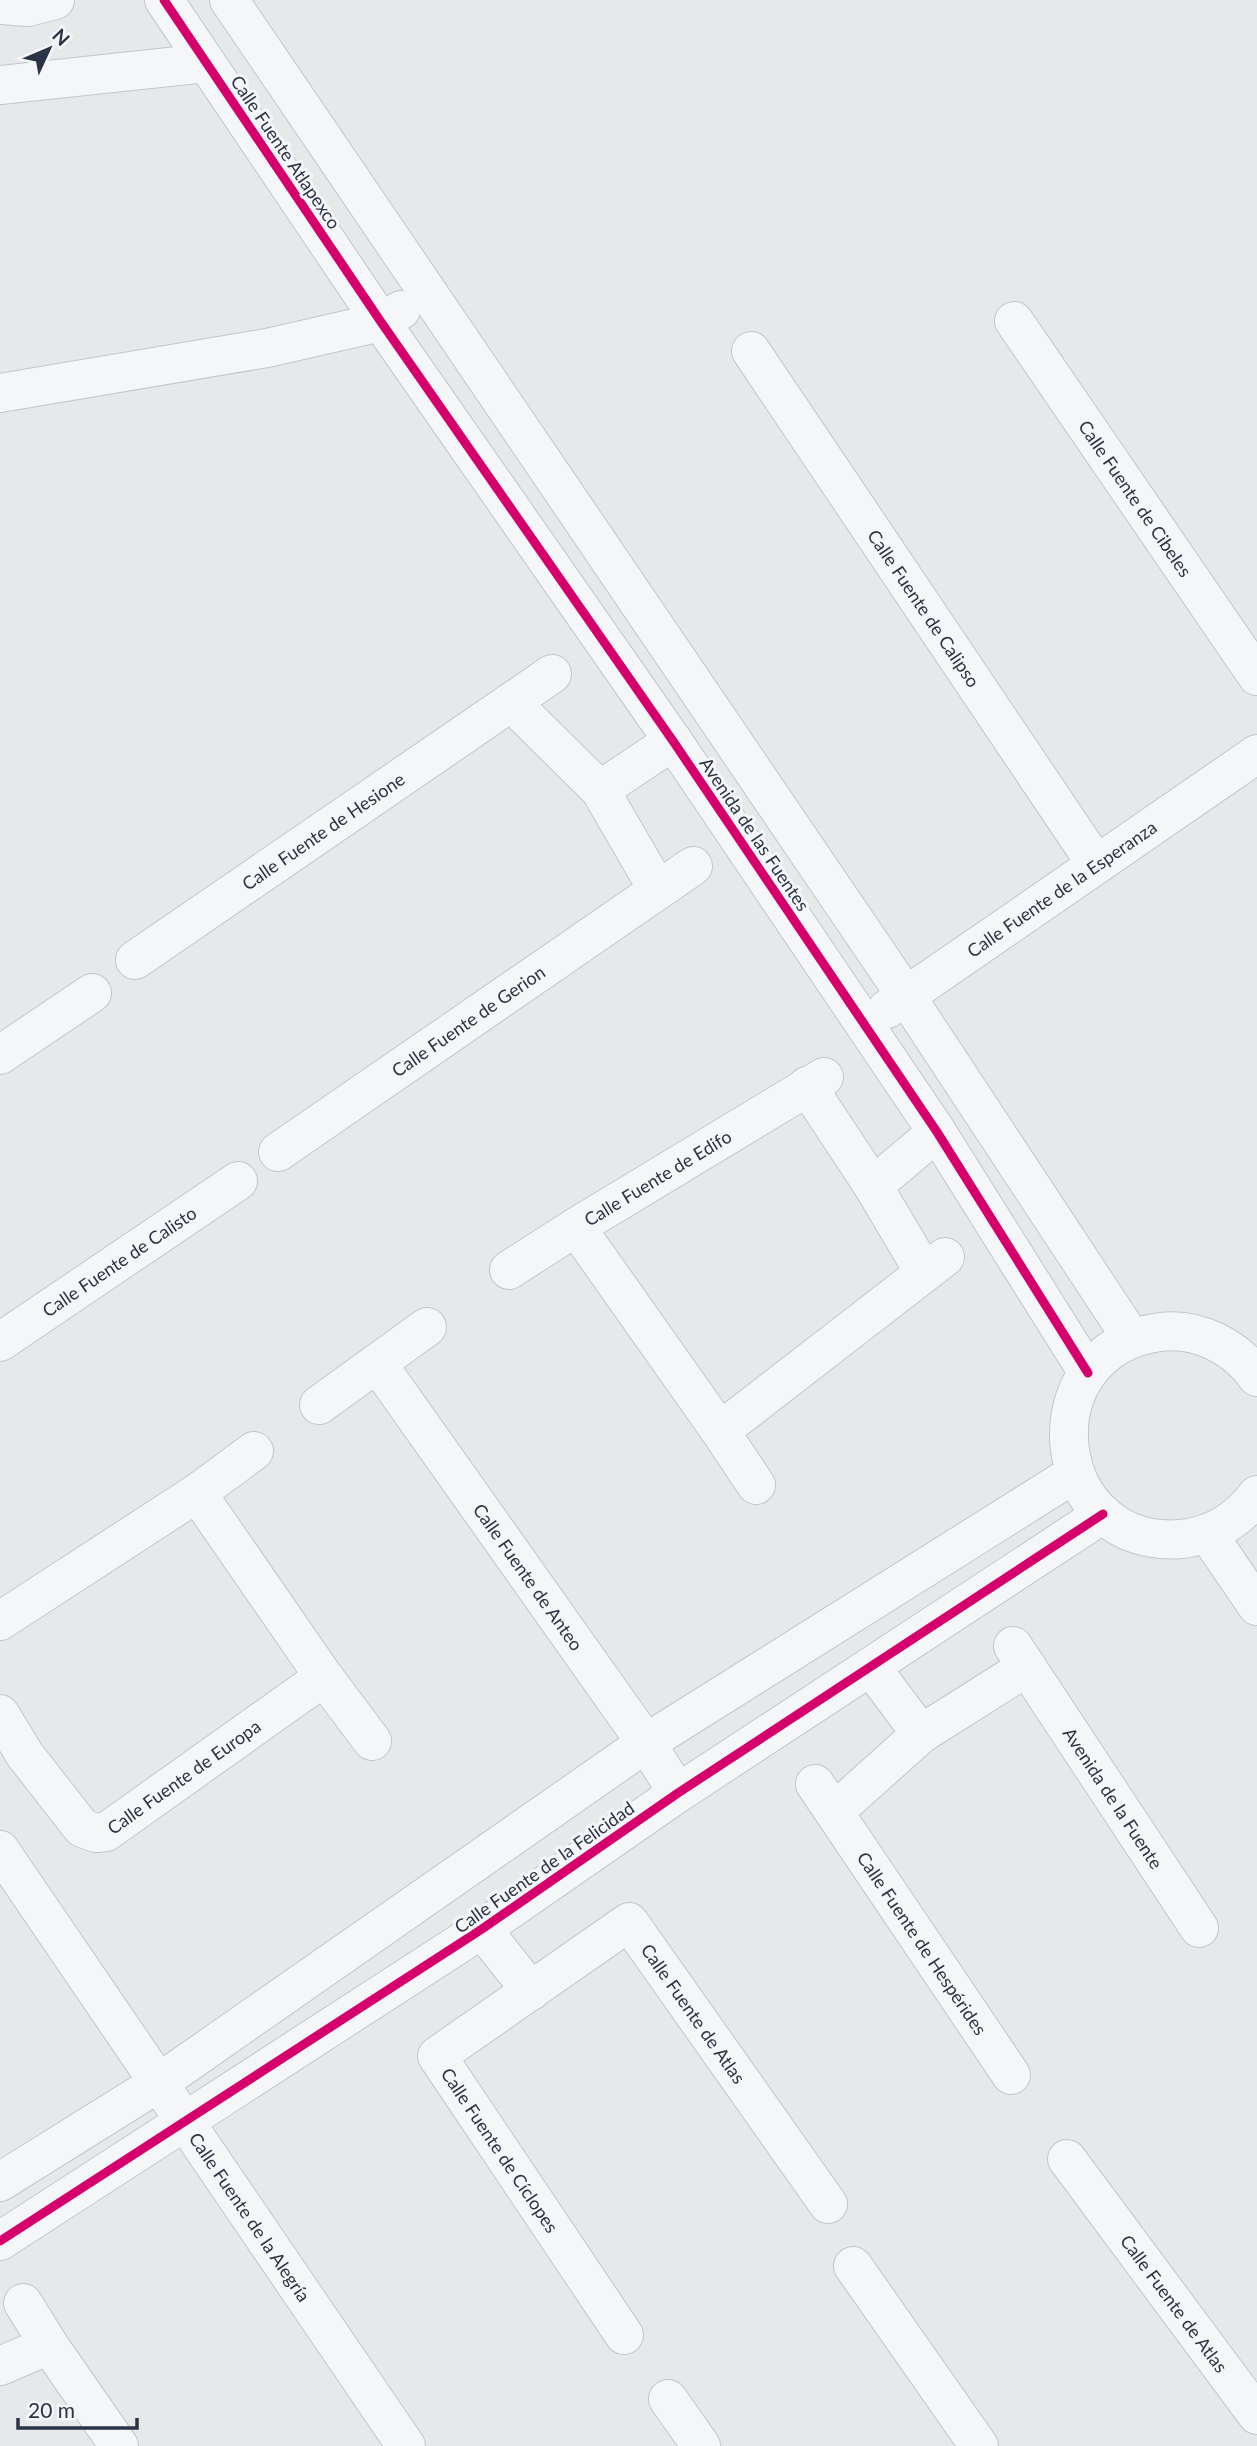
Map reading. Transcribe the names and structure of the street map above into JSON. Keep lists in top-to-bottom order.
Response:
{
  "streets": {
    "street": [
      "Calle Fuente Atlapexco",
      "Calle Fuente de Cibeles",
      "Calle Fuente de Calipso",
      "Calle Fuente de Hesione",
      "Avenida de las Fuentes",
      "Calle Fuente de la Esperanza",
      "Calle Fuente de Gerion",
      "Calle Fuente de Edifo",
      "Calle Fuente de Calisto",
      "Calle Fuente de Anteo",
      "Calle Fuente de Europa",
      "Avenida de la Fuente",
      "Calle Fuente de la Felicidad",
      "Calle Fuente de Hespérides",
      "Calle Fuente de Atlas",
      "Calle Fuente de Cíclopes",
      "Calle Fuente de la Alegría"
    ]
  },
  "crossings": [
    ["Calle Fuente Atlapexco", "Avenida de las Fuentes"],
    ["Calle Fuente de Calipso", "Calle Fuente de la Esperanza"],
    ["Avenida de las Fuentes", "Calle Fuente de la Esperanza"],
    ["Calle Fuente de Anteo", "Calle Fuente de la Felicidad"],
    ["Avenida de la Fuente", "Calle Fuente de Hespérides"],
    ["Calle Fuente de la Felicidad", "Calle Fuente de la Alegría"],
    ["Calle Fuente de Atlas", "Calle Fuente de Cíclopes"]
  ],
  "scale_bar": "20 m",
  "north": "top right"
}
